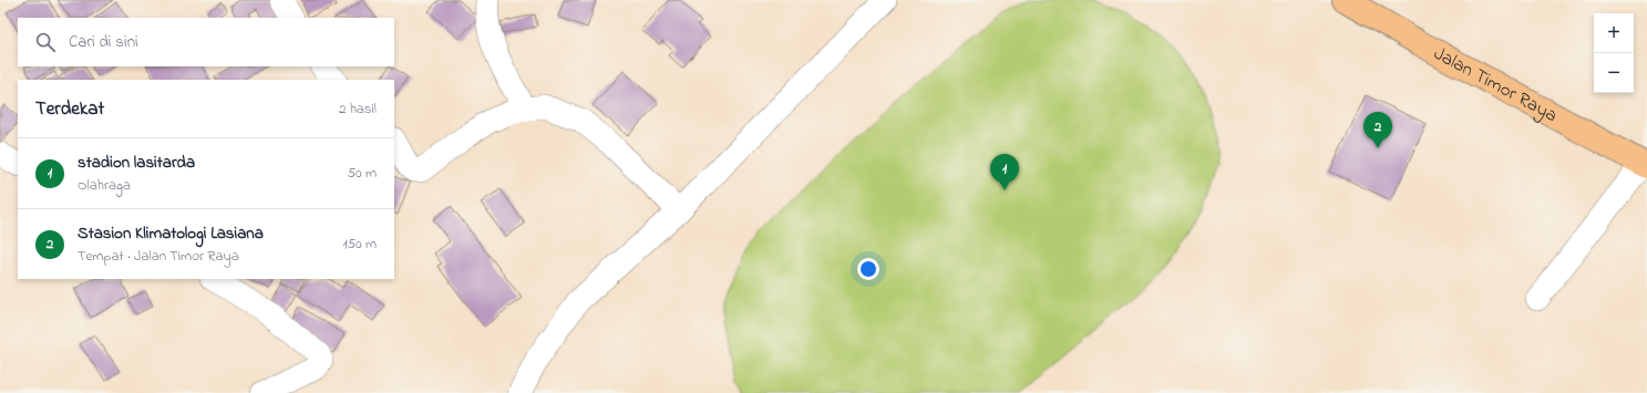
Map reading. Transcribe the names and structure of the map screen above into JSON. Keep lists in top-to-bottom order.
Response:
{
  "streets": {
    "highway": ["Jalan Timor Raya"]
  },
  "page": {
    "map_buttons": ["+", "−"],
    "search": "Cari di sini",
    "heading": ["Terdekat", "2 hasil"],
    "pins": ["2", "1"],
    "list": [
      {
        "mark": "1",
        "name": "stadion lasitarda",
        "note": "Olahraga",
        "value": "50 m"
      },
      {
        "mark": "2",
        "name": "Stasion Klimatologi Lasiana",
        "note": "Tempat · Jalan Timor Raya",
        "value": "150 m"
      }
    ]
  }
}
